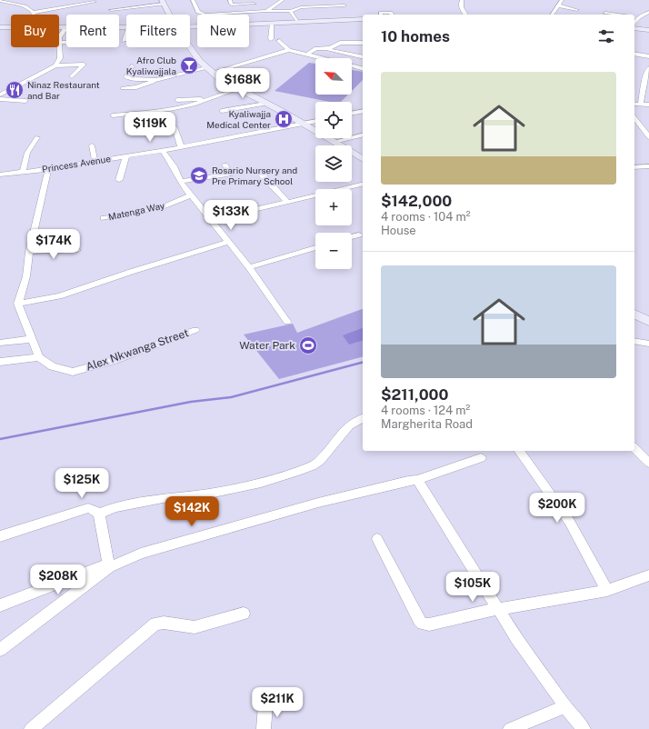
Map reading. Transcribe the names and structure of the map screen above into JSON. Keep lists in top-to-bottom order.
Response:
{
  "streets": {
    "street": ["Princess Avenue", "Matenga Way", "Alex Nkwanga Street"]
  },
  "places": {
    "bar": ["Afro Club Kyaliwajjala"],
    "restaurant": ["Ninaz Restaurant and Bar"],
    "hospital": ["Kyaliwajja Medical Center"],
    "school or university": ["Rosario Nursery and Pre Primary School"],
    "sports": ["Water Park"]
  },
  "north": "top left",
  "page": {
    "chip": [
      "Buy",
      "Rent",
      "Filters",
      "New"
    ],
    "heading": "10 homes",
    "map_buttons": ["+", "−"],
    "list": [
      {
        "name": "$142,000",
        "note": "4 rooms · 104 m² · House"
      },
      {
        "name": "$211,000",
        "note": "4 rooms · 124 m² · Margherita Road"
      }
    ],
    "price": [
      "$168K",
      "$119K",
      "$133K",
      "$174K",
      "$125K",
      "$200K",
      "$142K",
      "$208K",
      "$105K",
      "$211K"
    ]
  }
}
